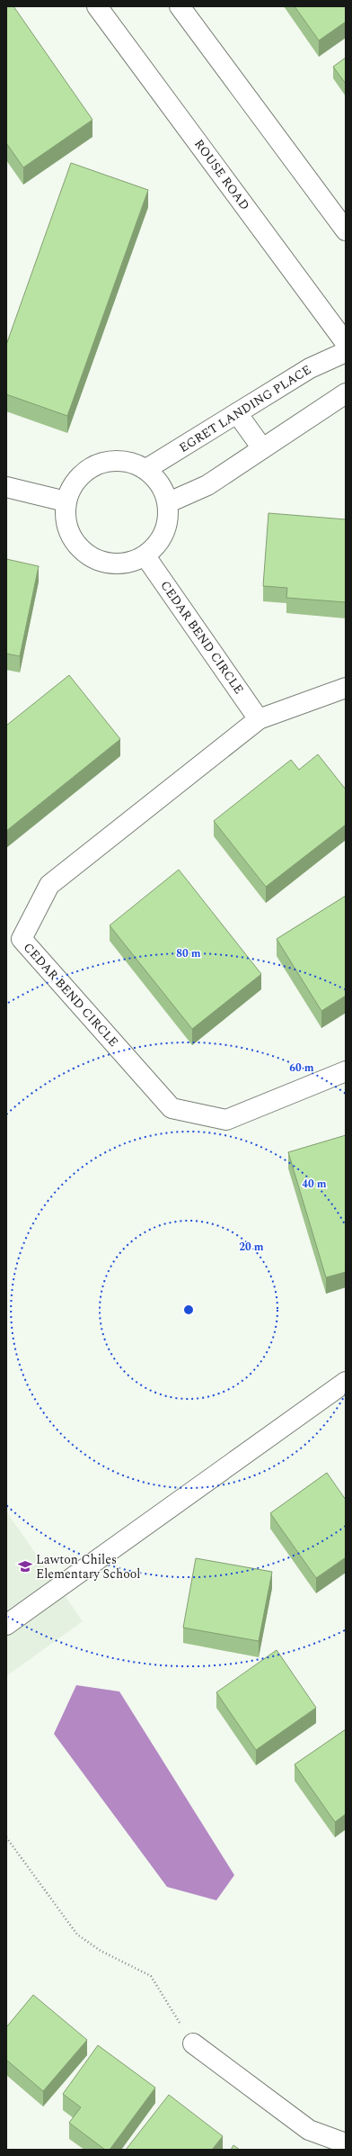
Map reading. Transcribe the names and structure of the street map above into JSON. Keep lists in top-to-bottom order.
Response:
{
  "streets": {
    "street": ["ROUSE ROAD", "EGRET LANDING PLACE", "CEDAR BEND CIRCLE"]
  },
  "crossings": [
    ["EGRET LANDING PLACE", "CEDAR BEND CIRCLE"]
  ],
  "places": {
    "school or university": ["Lawton Chiles Elementary School"]
  },
  "rings": [
    "80 m",
    "60 m",
    "40 m",
    "20 m"
  ]
}
